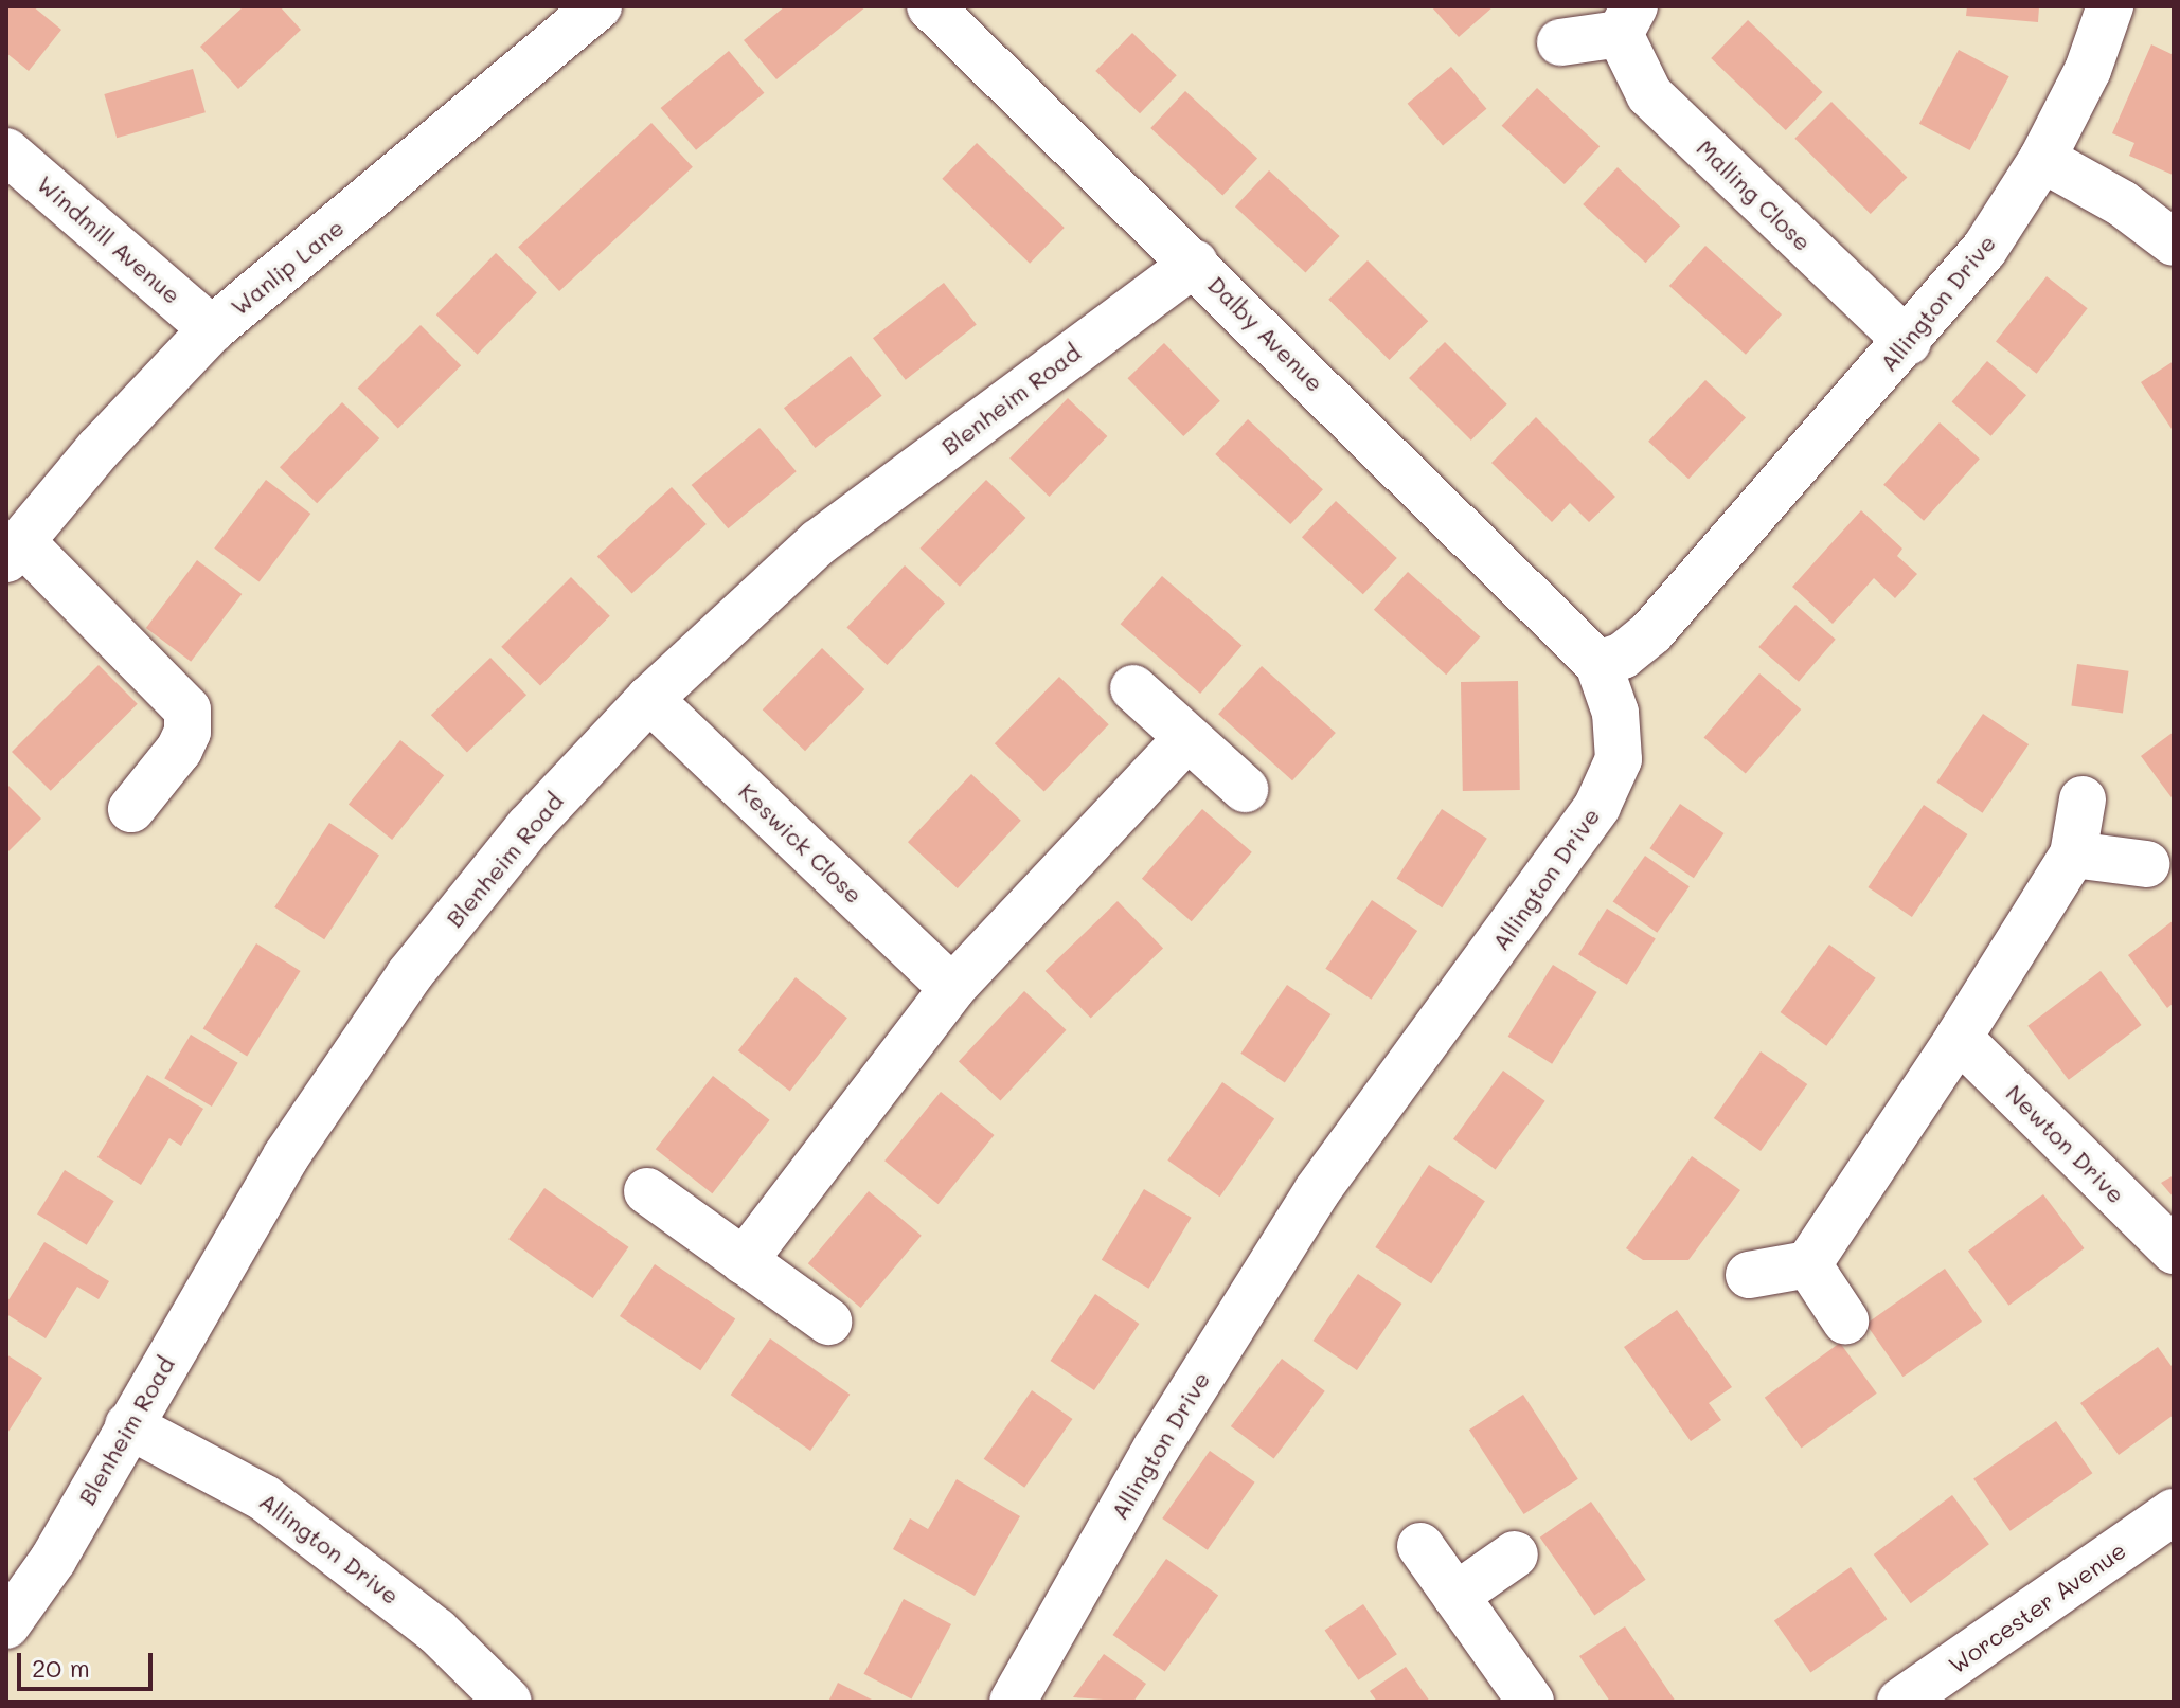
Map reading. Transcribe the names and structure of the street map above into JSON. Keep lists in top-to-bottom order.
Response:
{
  "streets": {
    "street": [
      "Malling Close",
      "Windmill Avenue",
      "Wanlip Lane",
      "Allington Drive",
      "Dalby Avenue",
      "Blenheim Road",
      "Keswick Close",
      "Newton Drive",
      "Worcester Avenue"
    ]
  },
  "crossings": [
    ["Malling Close", "Allington Drive"],
    ["Windmill Avenue", "Wanlip Lane"],
    ["Allington Drive", "Dalby Avenue"],
    ["Allington Drive", "Blenheim Road"],
    ["Dalby Avenue", "Blenheim Road"],
    ["Blenheim Road", "Keswick Close"]
  ],
  "scale_bar": "20 m"
}
